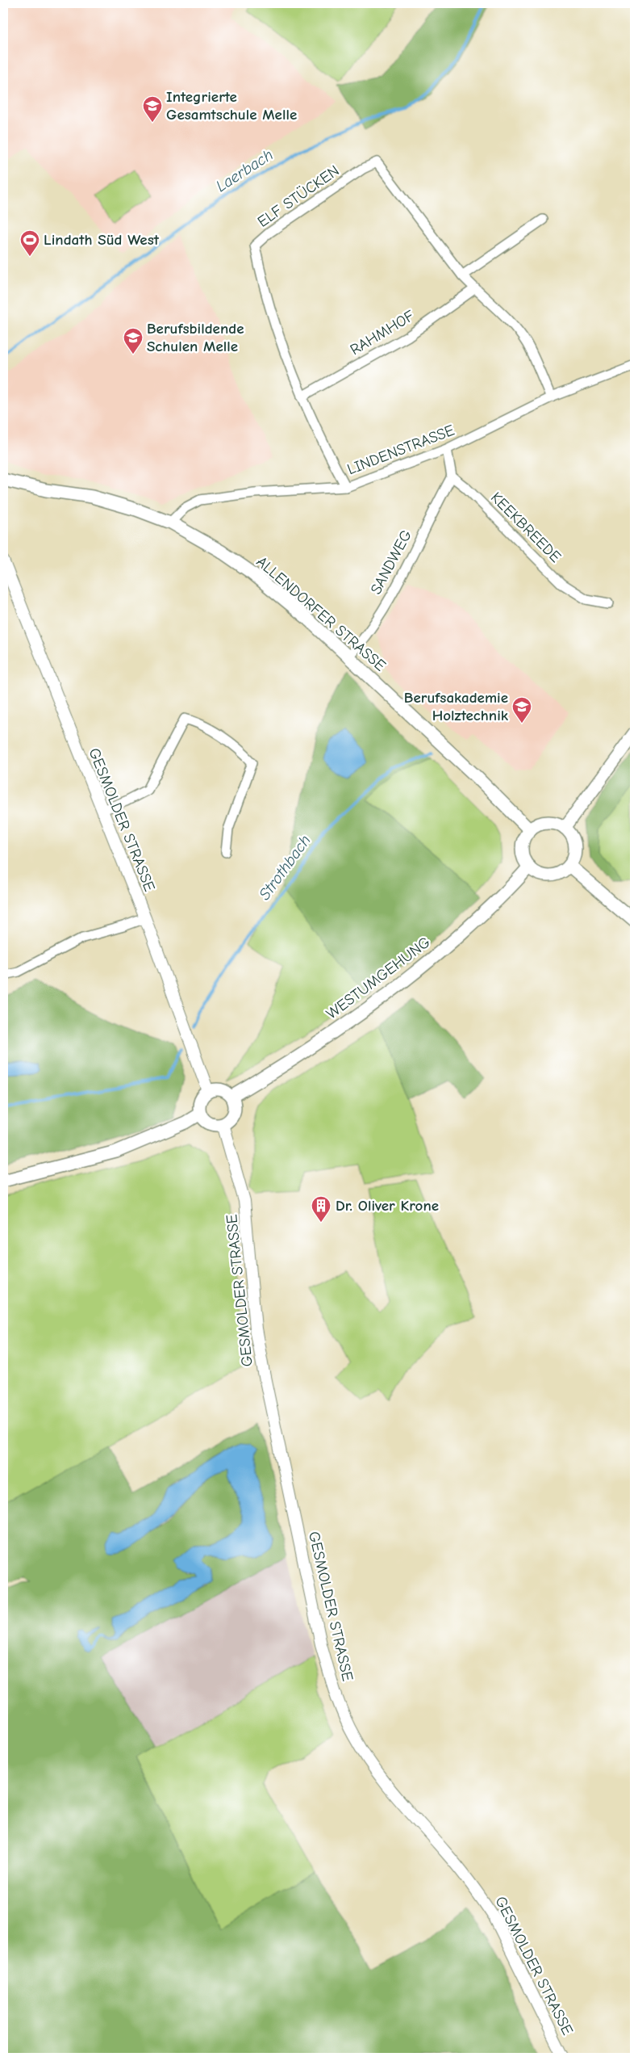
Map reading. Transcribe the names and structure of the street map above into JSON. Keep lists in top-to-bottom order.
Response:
{
  "streets": {
    "main road": ["ALLENDORFER STRASSE", "WESTUMGEHUNG"],
    "street": [
      "ELF STÜCKEN",
      "RAHMHOF",
      "LINDENSTRASSE",
      "KEEKBREEDE",
      "SANDWEG",
      "GESMOLDER STRASSE"
    ]
  },
  "crossings": [
    ["ELF STÜCKEN", "RAHMHOF"],
    ["ELF STÜCKEN", "LINDENSTRASSE"],
    ["LINDENSTRASSE", "ALLENDORFER STRASSE"],
    ["KEEKBREEDE", "SANDWEG"],
    ["SANDWEG", "ALLENDORFER STRASSE"],
    ["ALLENDORFER STRASSE", "WESTUMGEHUNG"],
    ["GESMOLDER STRASSE", "WESTUMGEHUNG"]
  ],
  "water": ["Laerbach", "Strothbach"],
  "places": {
    "school or university": ["Integrierte Gesamtschule Melle", "Berufsbildende Schulen Melle", "Berufsakademie Holztechnik"],
    "sports": ["Lindath Süd West"],
    "building": ["Dr. Oliver Krone"]
  }
}
